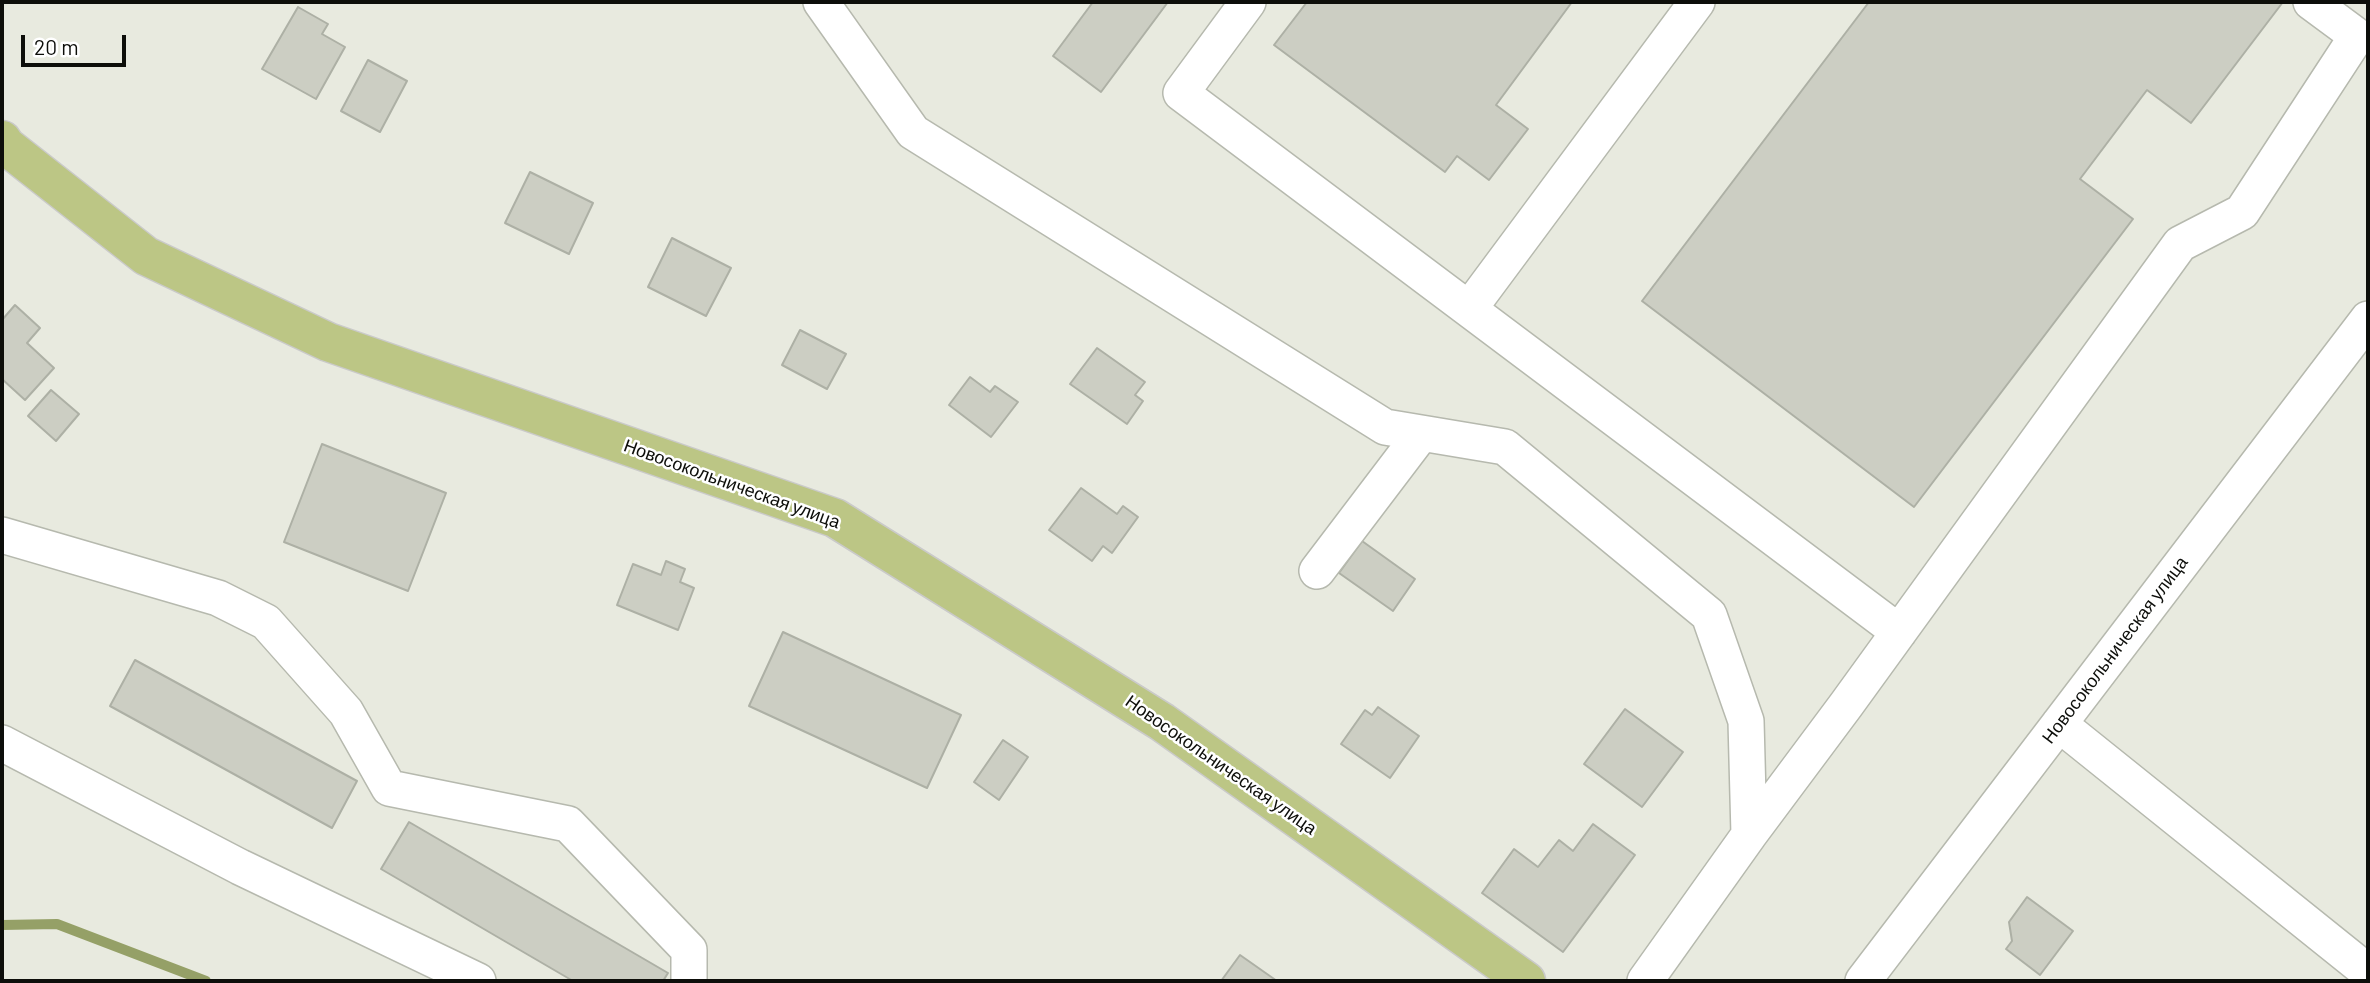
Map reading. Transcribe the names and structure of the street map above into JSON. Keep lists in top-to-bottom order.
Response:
{
  "streets": {
    "main road": ["Новосокольническая улица"]
  },
  "scale_bar": "20 m"
}
